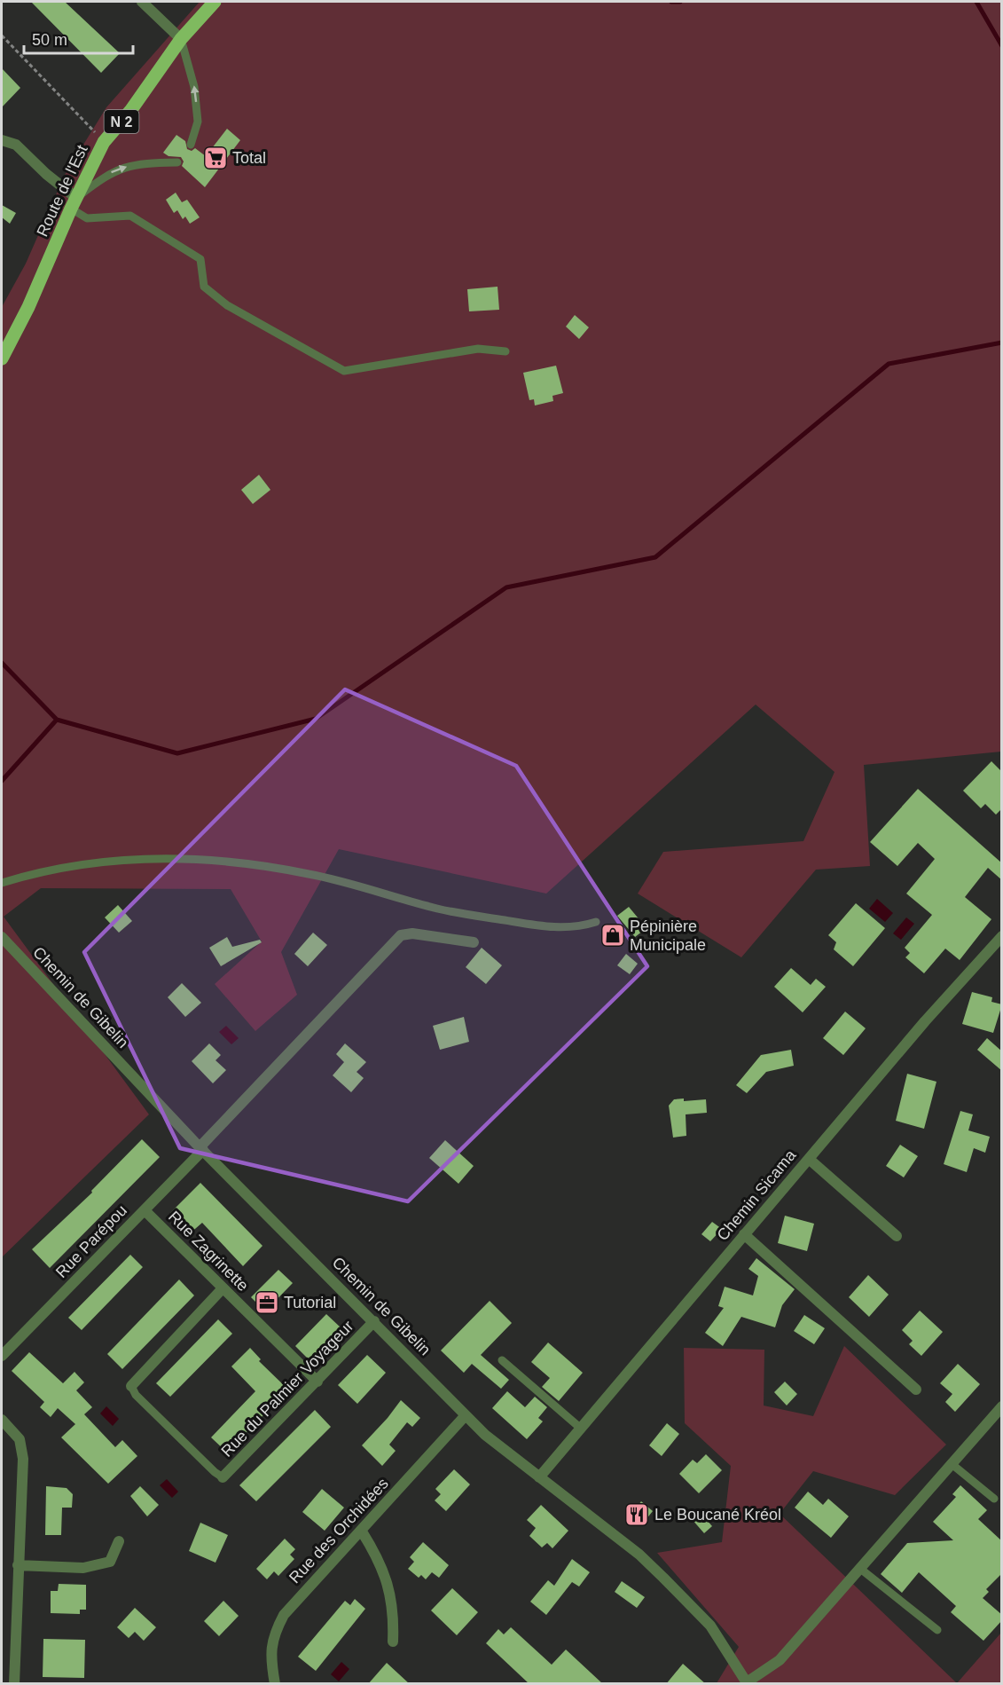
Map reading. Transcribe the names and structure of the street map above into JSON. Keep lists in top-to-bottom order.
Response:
{
  "streets": {
    "main road": ["N 2", "Route de l'Est"],
    "street": [
      "Chemin de Gibelin",
      "Chemin Sicama",
      "Rue Parépou",
      "Rue Zagrinette",
      "Rue du Palmier Voyageur",
      "Rue des Orchidées"
    ]
  },
  "crossings": [
    ["Chemin de Gibelin", "Chemin Sicama"],
    ["Chemin de Gibelin", "Rue Parépou"],
    ["Chemin de Gibelin", "Rue du Palmier Voyageur"],
    ["Chemin de Gibelin", "Rue des Orchidées"],
    ["Rue Parépou", "Rue Zagrinette"],
    ["Rue Zagrinette", "Rue du Palmier Voyageur"]
  ],
  "places": {
    "supermarket": ["Total"],
    "shop": ["Pépinière Municipale"],
    "office": ["Tutorial"],
    "restaurant": ["Le Boucané Kréol"]
  },
  "scale_bar": "50 m"
}
